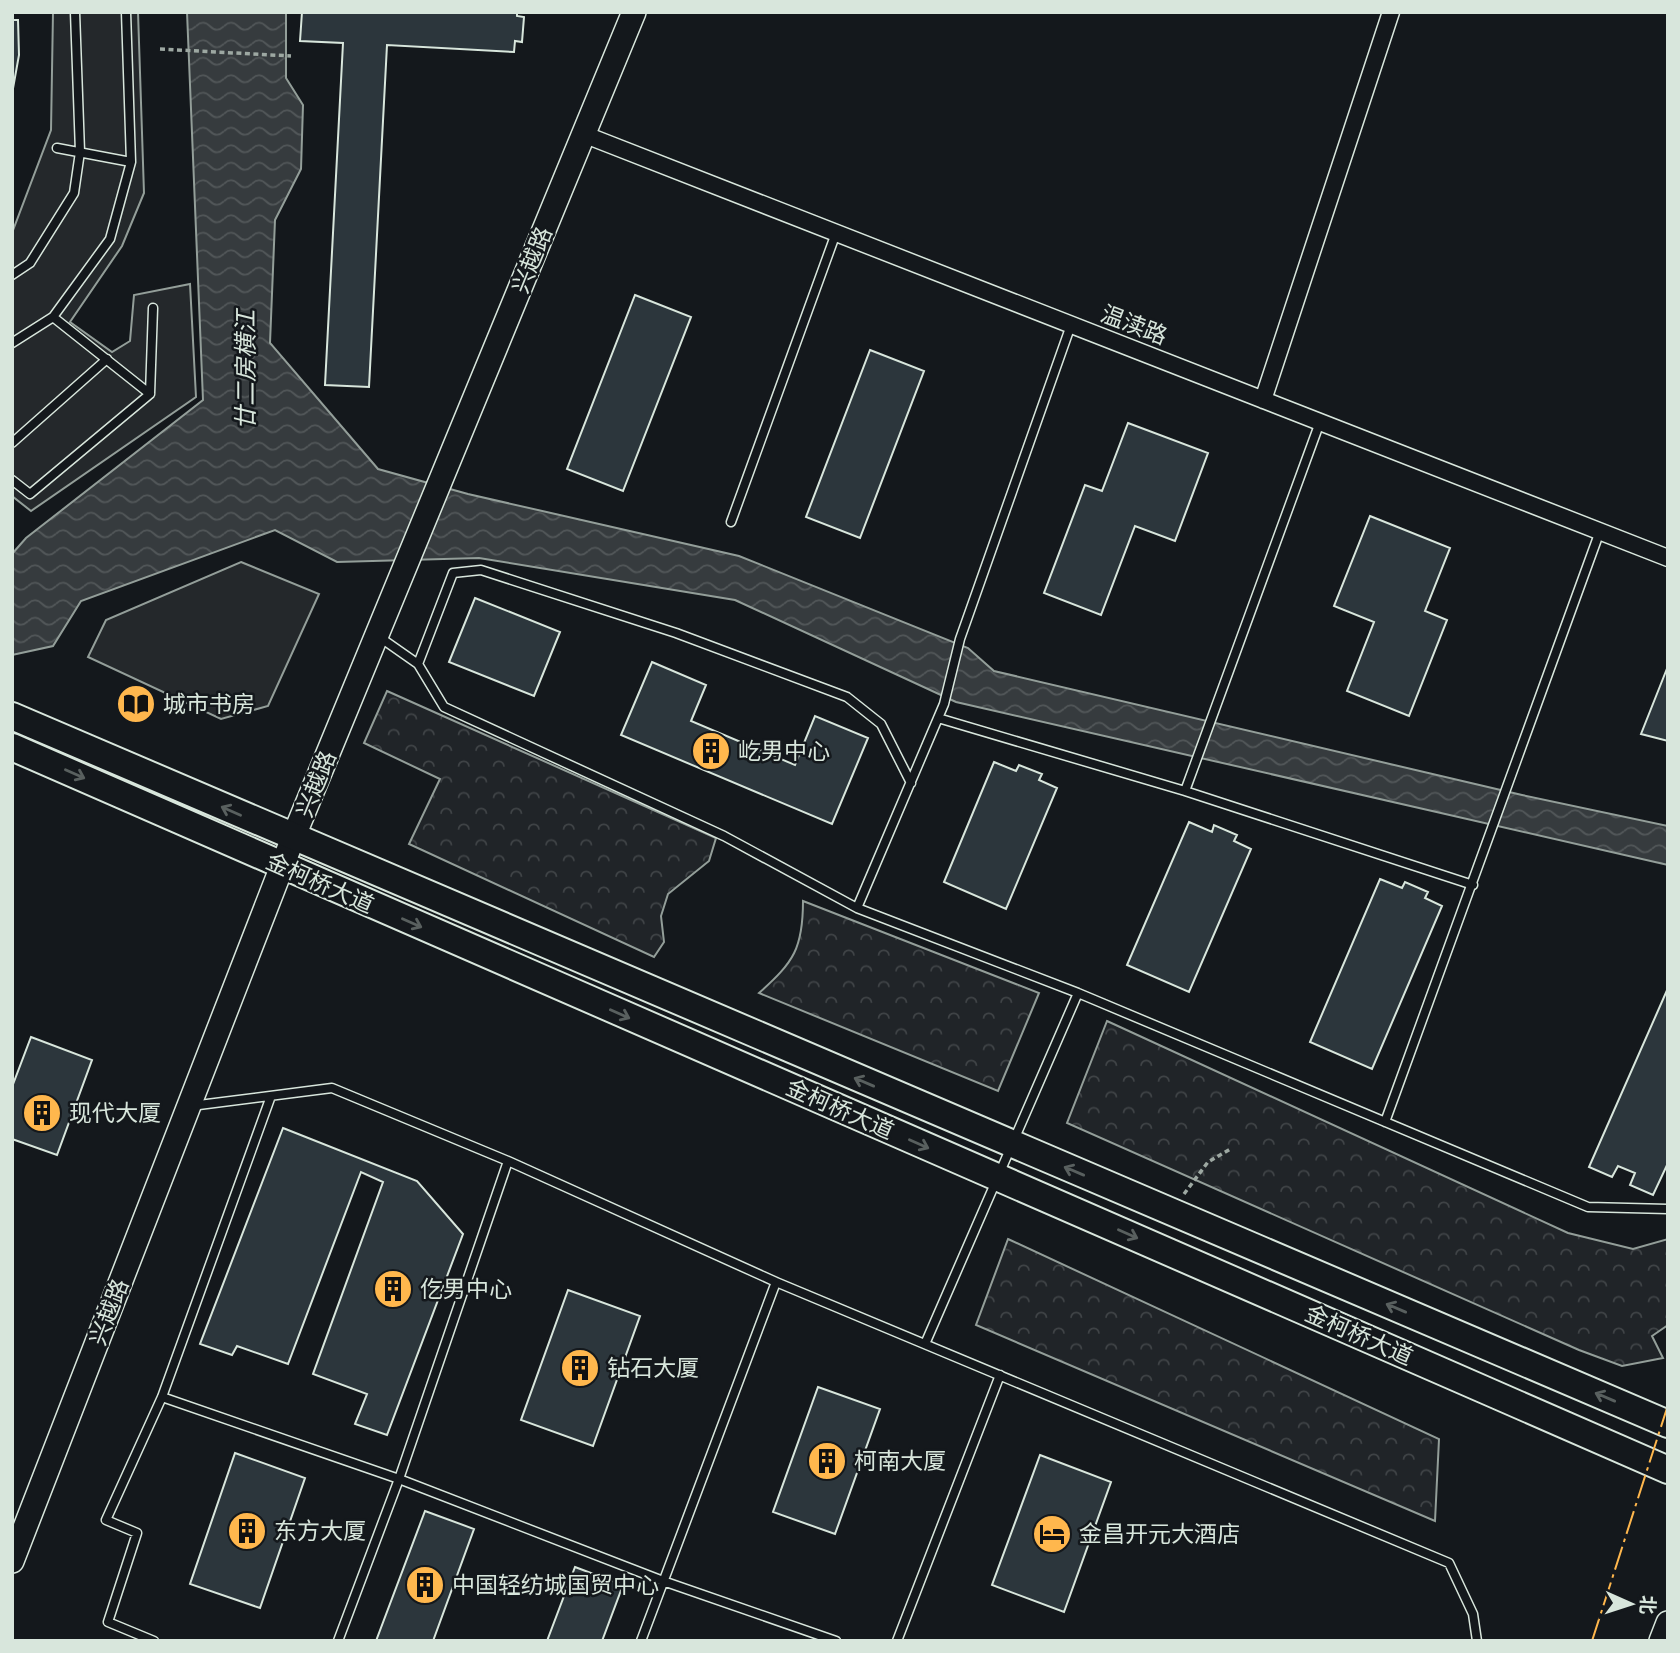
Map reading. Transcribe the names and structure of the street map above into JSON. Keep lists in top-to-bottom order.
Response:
{
  "streets": {
    "main road": ["金柯桥大道"],
    "street": ["兴越路", "温渎路"]
  },
  "crossings": [
    ["兴越路", "温渎路"],
    ["兴越路", "金柯桥大道"]
  ],
  "water": ["廿二房横江"],
  "places": {
    "library": ["城市书房"],
    "building": [
      "屹男中心",
      "现代大厦",
      "仡男中心",
      "钻石大厦",
      "柯南大厦",
      "东方大厦",
      "中国轻纺城国贸中心"
    ],
    "hotel": ["金昌开元大酒店"]
  },
  "north": "right"
}
